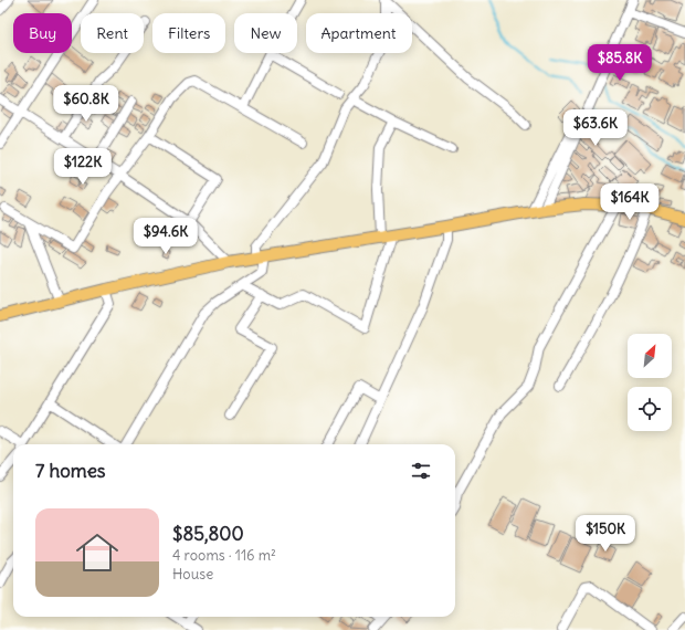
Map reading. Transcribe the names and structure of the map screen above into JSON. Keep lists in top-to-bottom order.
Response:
{
  "north": "top right",
  "page": {
    "chip": [
      "Buy",
      "Rent",
      "Filters",
      "New",
      "Apartment"
    ],
    "price": [
      "$85.8K",
      "$60.8K",
      "$63.6K",
      "$122K",
      "$164K",
      "$94.6K",
      "$150K"
    ],
    "heading": "7 homes",
    "list": [
      {
        "name": "$85,800",
        "note": "4 rooms · 116 m² · House"
      }
    ]
  }
}
